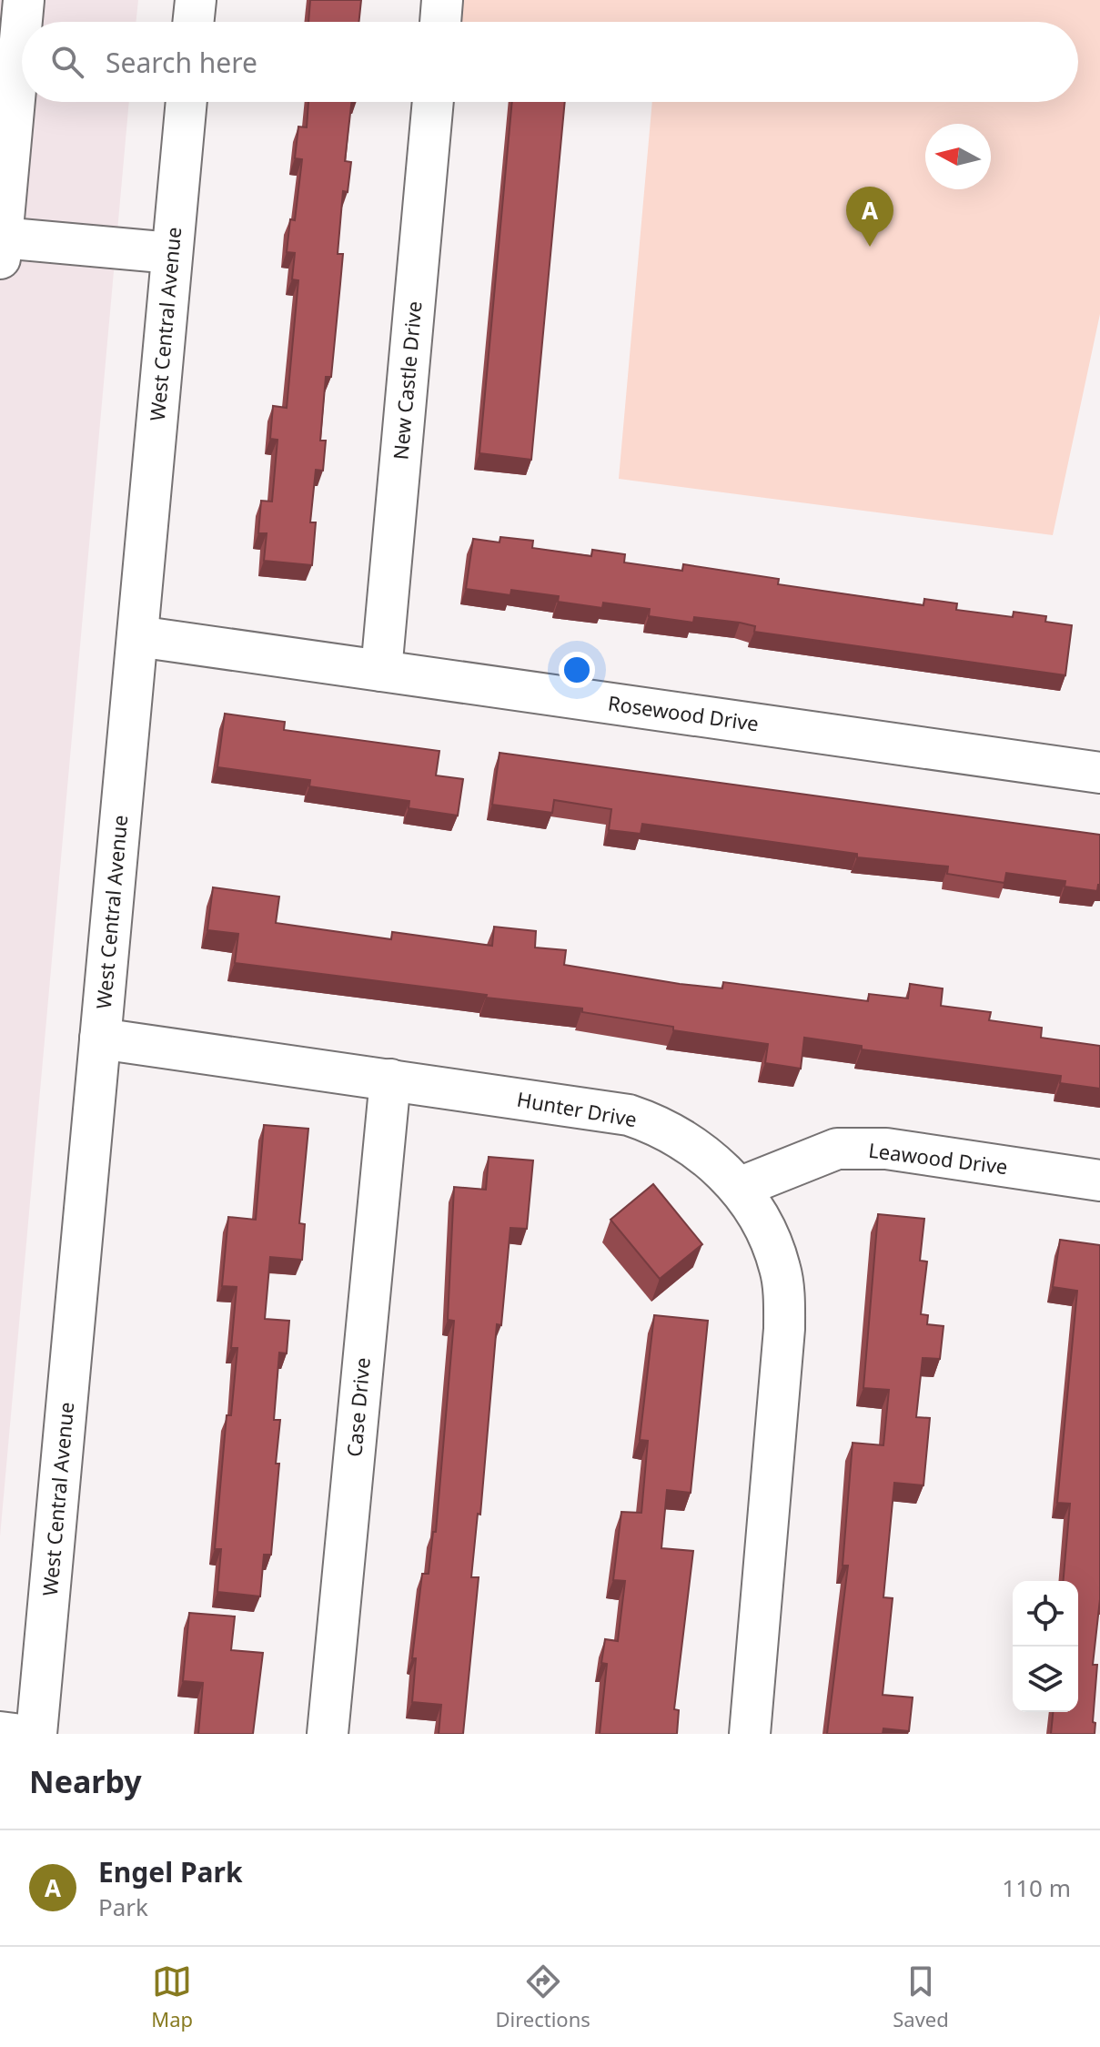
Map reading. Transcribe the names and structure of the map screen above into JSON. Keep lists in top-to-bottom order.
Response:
{
  "streets": {
    "street": [
      "West Central Avenue",
      "New Castle Drive",
      "Rosewood Drive",
      "Hunter Drive",
      "Leawood Drive",
      "Case Drive"
    ]
  },
  "crossings": [
    ["West Central Avenue", "Rosewood Drive"],
    ["West Central Avenue", "Hunter Drive"],
    ["New Castle Drive", "Rosewood Drive"],
    ["Hunter Drive", "Leawood Drive"],
    ["Hunter Drive", "Case Drive"]
  ],
  "north": "left",
  "page": {
    "search": "Search here",
    "pins": "A",
    "heading": "Nearby",
    "list": [
      {
        "mark": "A",
        "name": "Engel Park",
        "note": "Park",
        "value": "110 m"
      }
    ],
    "nav": ["Map", "Directions", "Saved"]
  }
}
